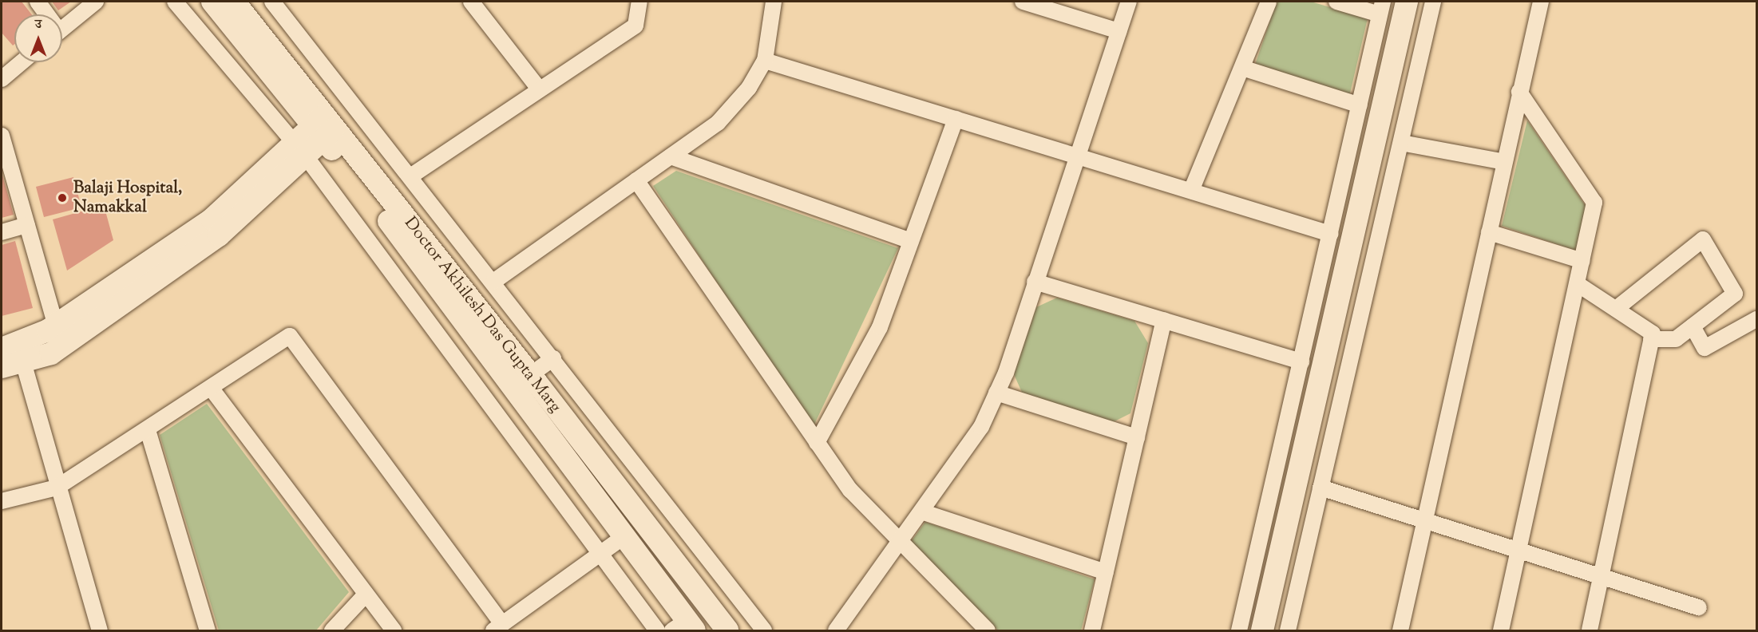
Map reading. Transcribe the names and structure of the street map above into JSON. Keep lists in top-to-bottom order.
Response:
{
  "streets": {
    "street": ["Doctor Akhilesh Das Gupta Marg"]
  },
  "places": ["Balaji Hospital, Namakkal"],
  "north": "top"
}
